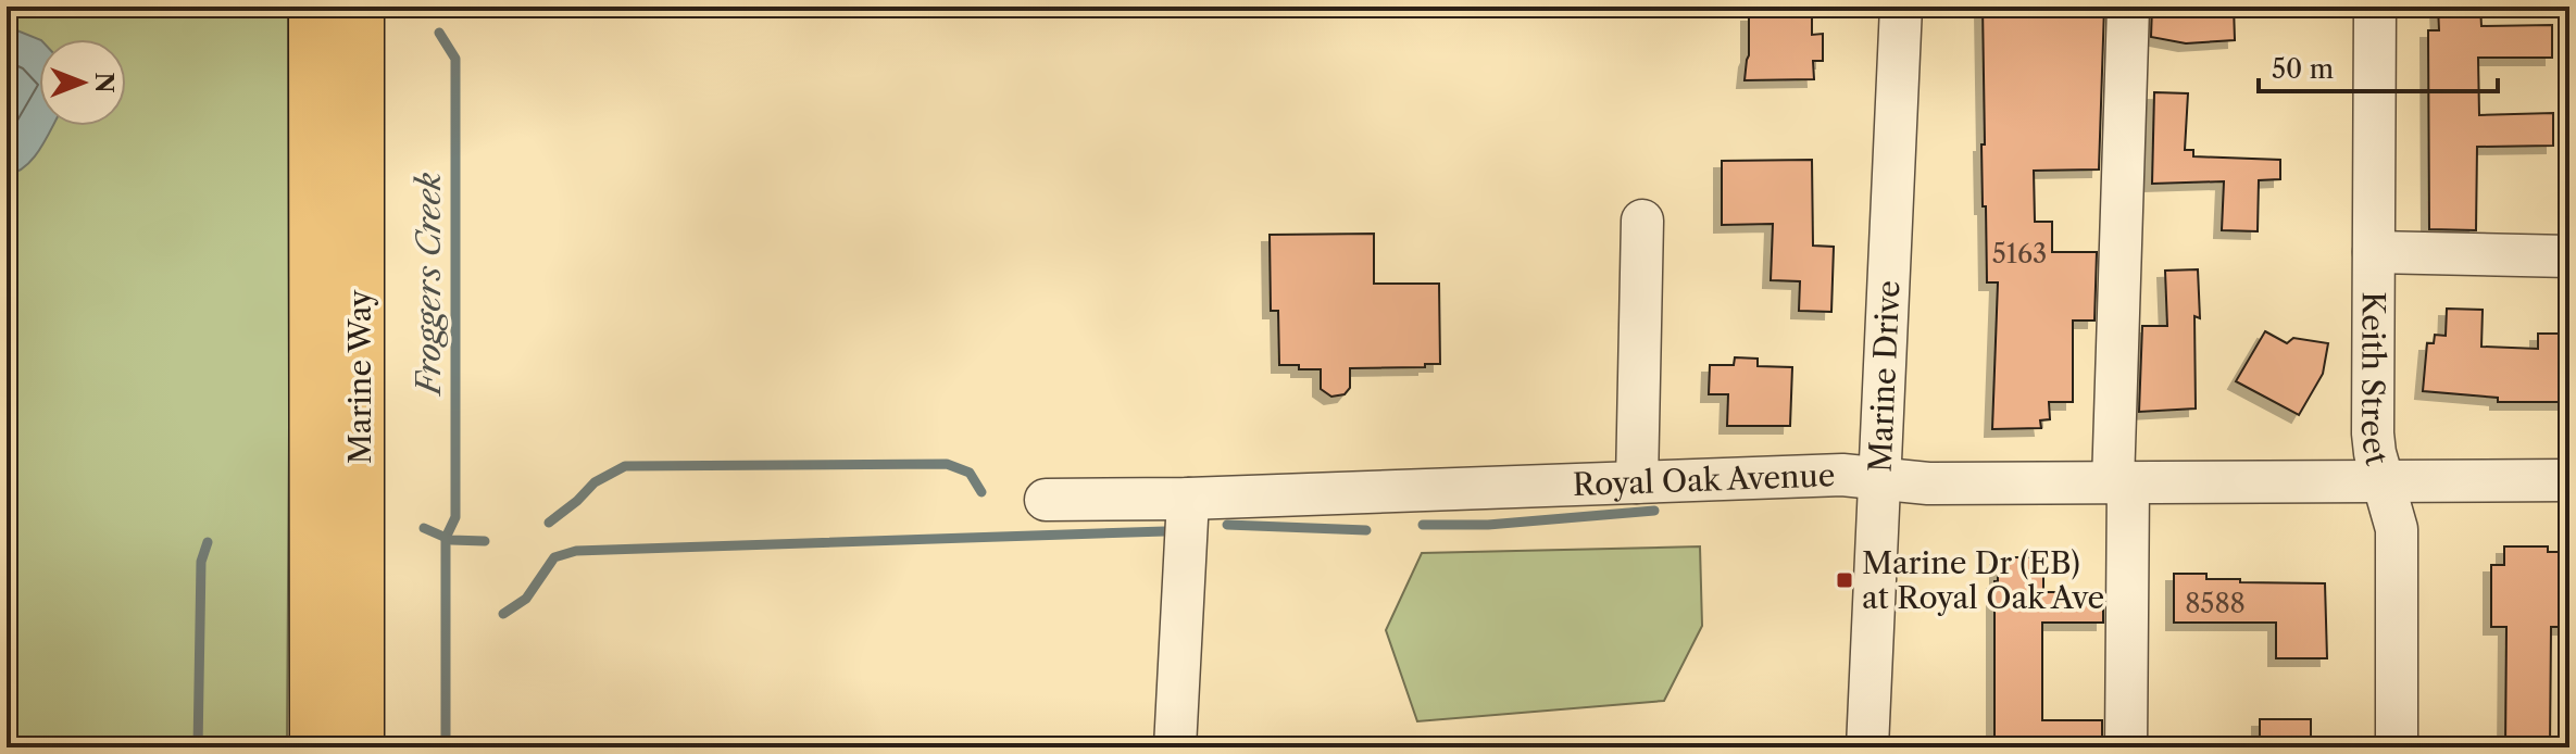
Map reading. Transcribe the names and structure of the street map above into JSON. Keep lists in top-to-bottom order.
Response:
{
  "streets": {
    "main road": ["Marine Way"],
    "street": ["Marine Drive", "Keith Street", "Royal Oak Avenue"]
  },
  "crossings": [
    ["Marine Drive", "Royal Oak Avenue"],
    ["Keith Street", "Royal Oak Avenue"]
  ],
  "water": ["Froggers Creek"],
  "places": {
    "transit": ["Marine Dr (EB) at Royal Oak Ave"]
  },
  "house_numbers": ["5163", "8588"],
  "scale_bar": "50 m",
  "north": "right"
}
